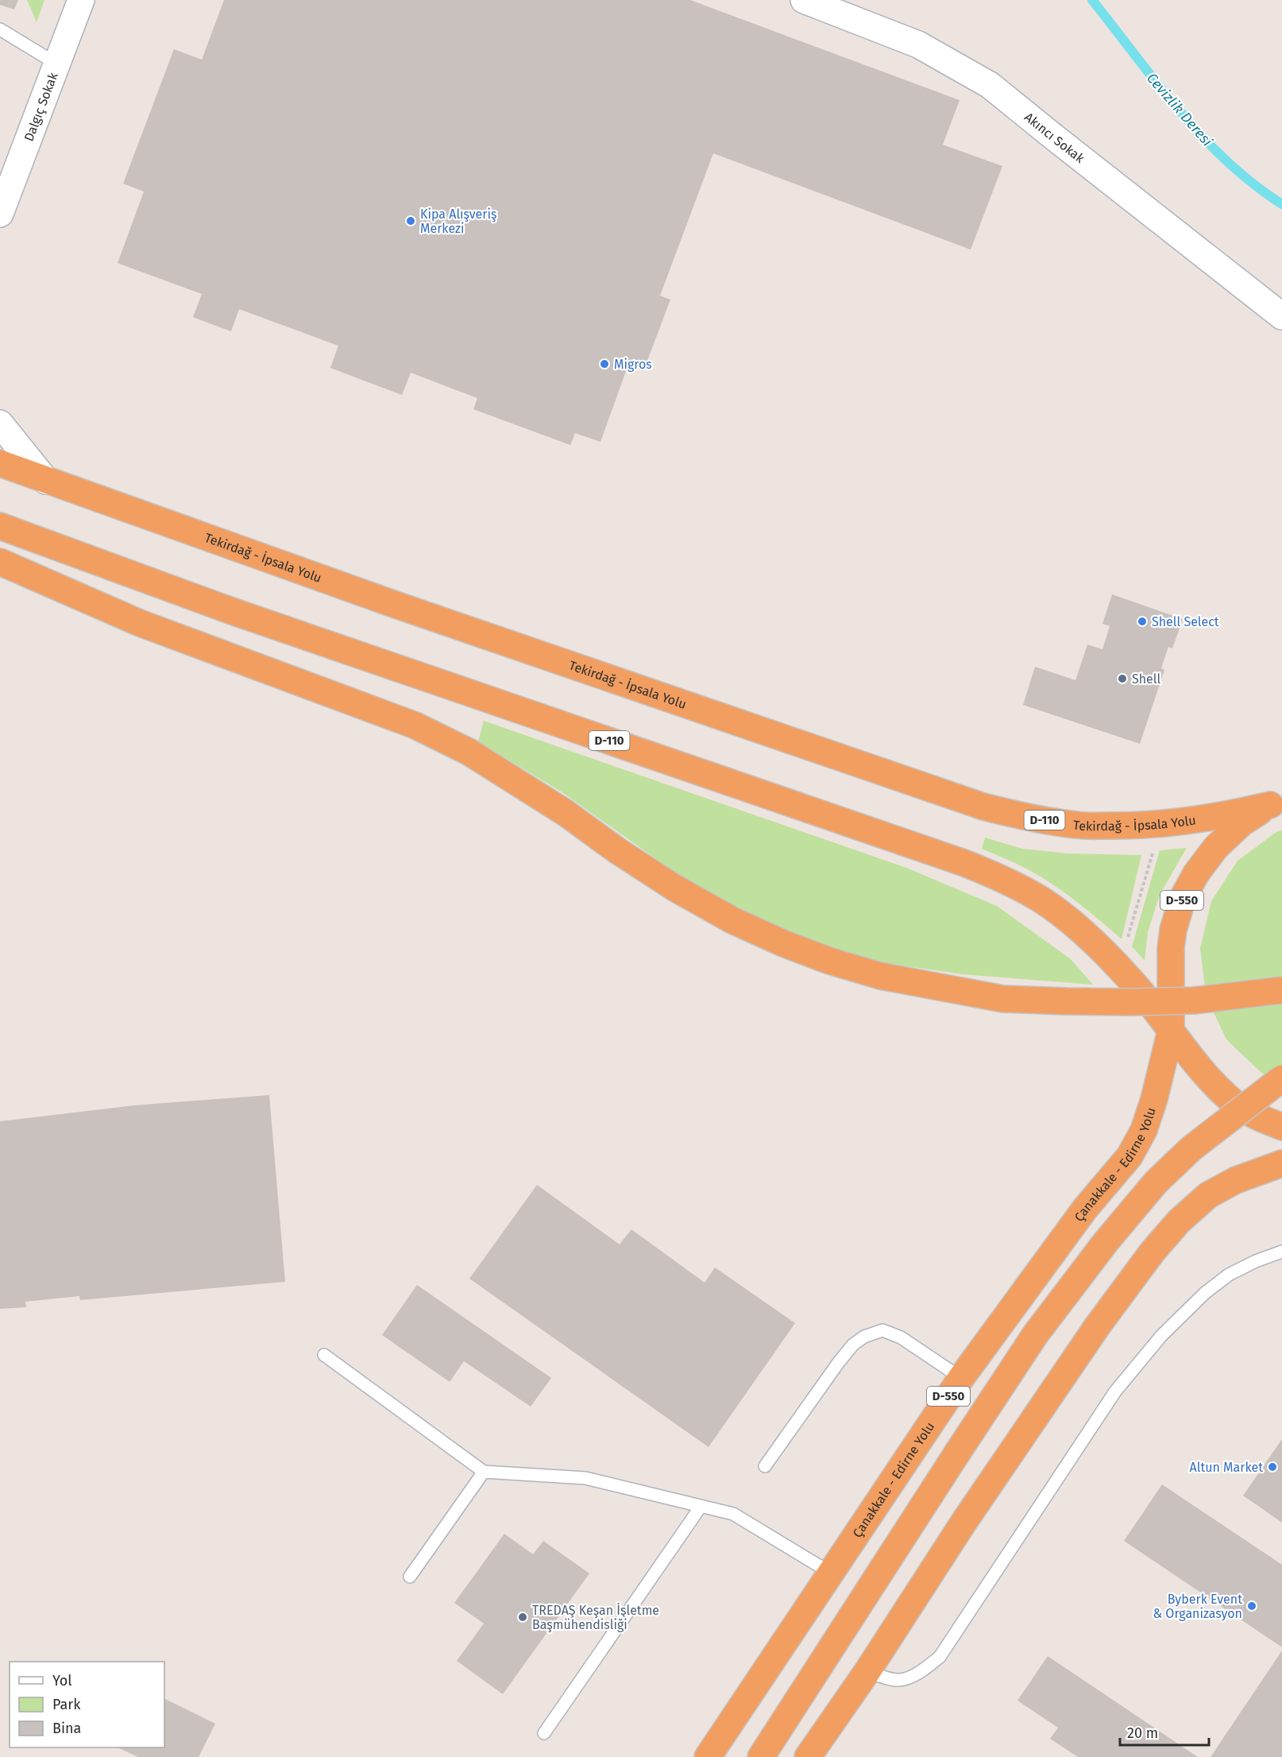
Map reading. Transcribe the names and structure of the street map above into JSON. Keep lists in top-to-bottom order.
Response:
{
  "streets": {
    "highway": [
      "Tekirdağ - İpsala Yolu",
      "D-110",
      "D-550",
      "Çanakkale - Edirne Yolu"
    ],
    "street": ["Dalgıç Sokak", "Akıncı Sokak"]
  },
  "crossings": [
    ["Tekirdağ - İpsala Yolu", "D-550"],
    ["D-110", "D-550"],
    ["D-110", "Çanakkale - Edirne Yolu"],
    ["D-550", "Çanakkale - Edirne Yolu"]
  ],
  "water": ["Cevizlik Deresi"],
  "places": [
    "Kipa Alışveriş Merkezi",
    "Migros",
    "Shell Select",
    "Shell",
    "Altun Market",
    "Byberk Event & Organizasyon",
    "TREDAŞ Keşan İşletme Başmühendisliği"
  ],
  "legend": ["Yol", "Park", "Bina"],
  "scale_bar": "20 m"
}
